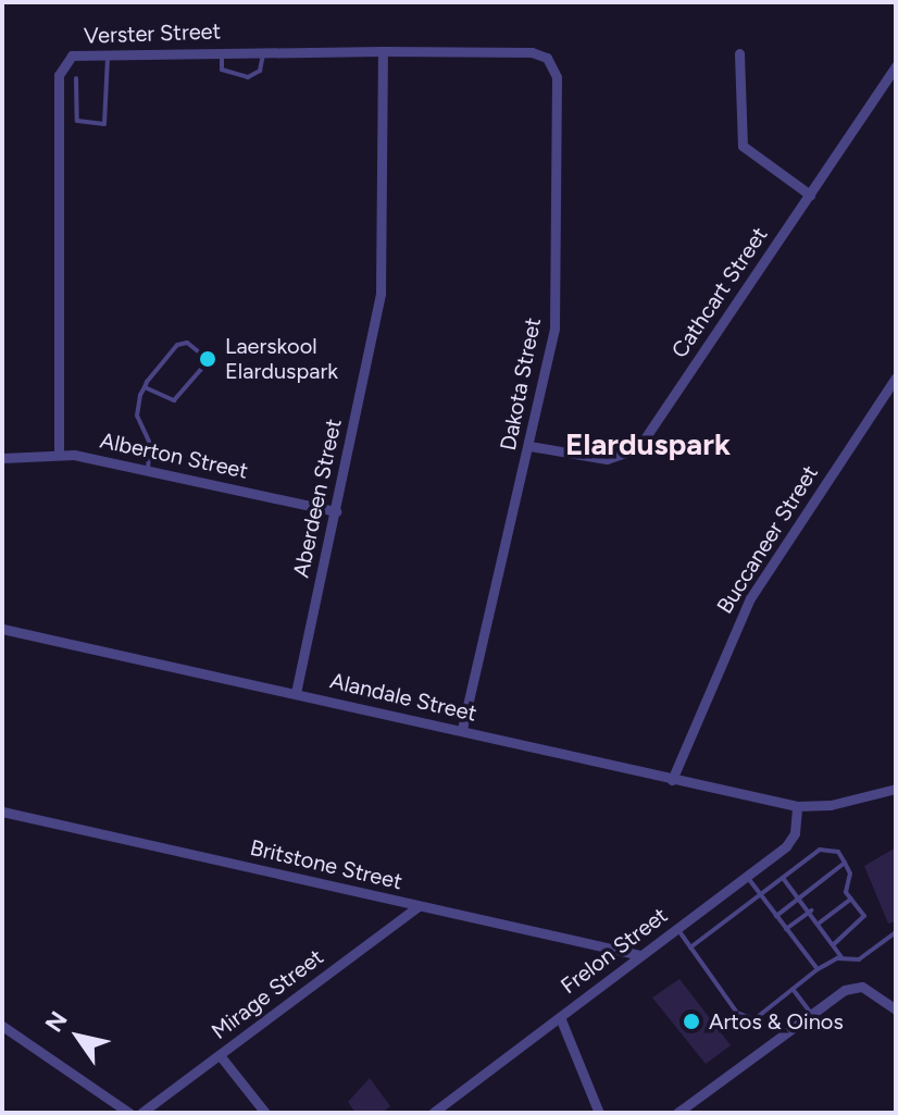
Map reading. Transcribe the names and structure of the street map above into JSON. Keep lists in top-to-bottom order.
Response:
{
  "streets": {
    "street": [
      "Verster Street",
      "Cathcart Street",
      "Dakota Street",
      "Alberton Street",
      "Aberdeen Street",
      "Buccaneer Street",
      "Alandale Street",
      "Britstone Street",
      "Frelon Street",
      "Mirage Street"
    ]
  },
  "crossings": [
    ["Verster Street", "Dakota Street"],
    ["Verster Street", "Alberton Street"],
    ["Verster Street", "Aberdeen Street"],
    ["Cathcart Street", "Dakota Street"],
    ["Dakota Street", "Alandale Street"],
    ["Alberton Street", "Aberdeen Street"],
    ["Aberdeen Street", "Alandale Street"],
    ["Buccaneer Street", "Alandale Street"],
    ["Alandale Street", "Frelon Street"],
    ["Britstone Street", "Frelon Street"],
    ["Britstone Street", "Mirage Street"]
  ],
  "districts": ["Elarduspark"],
  "places": ["Laerskool Elarduspark", "Artos & Oinos"],
  "north": "top left"
}
